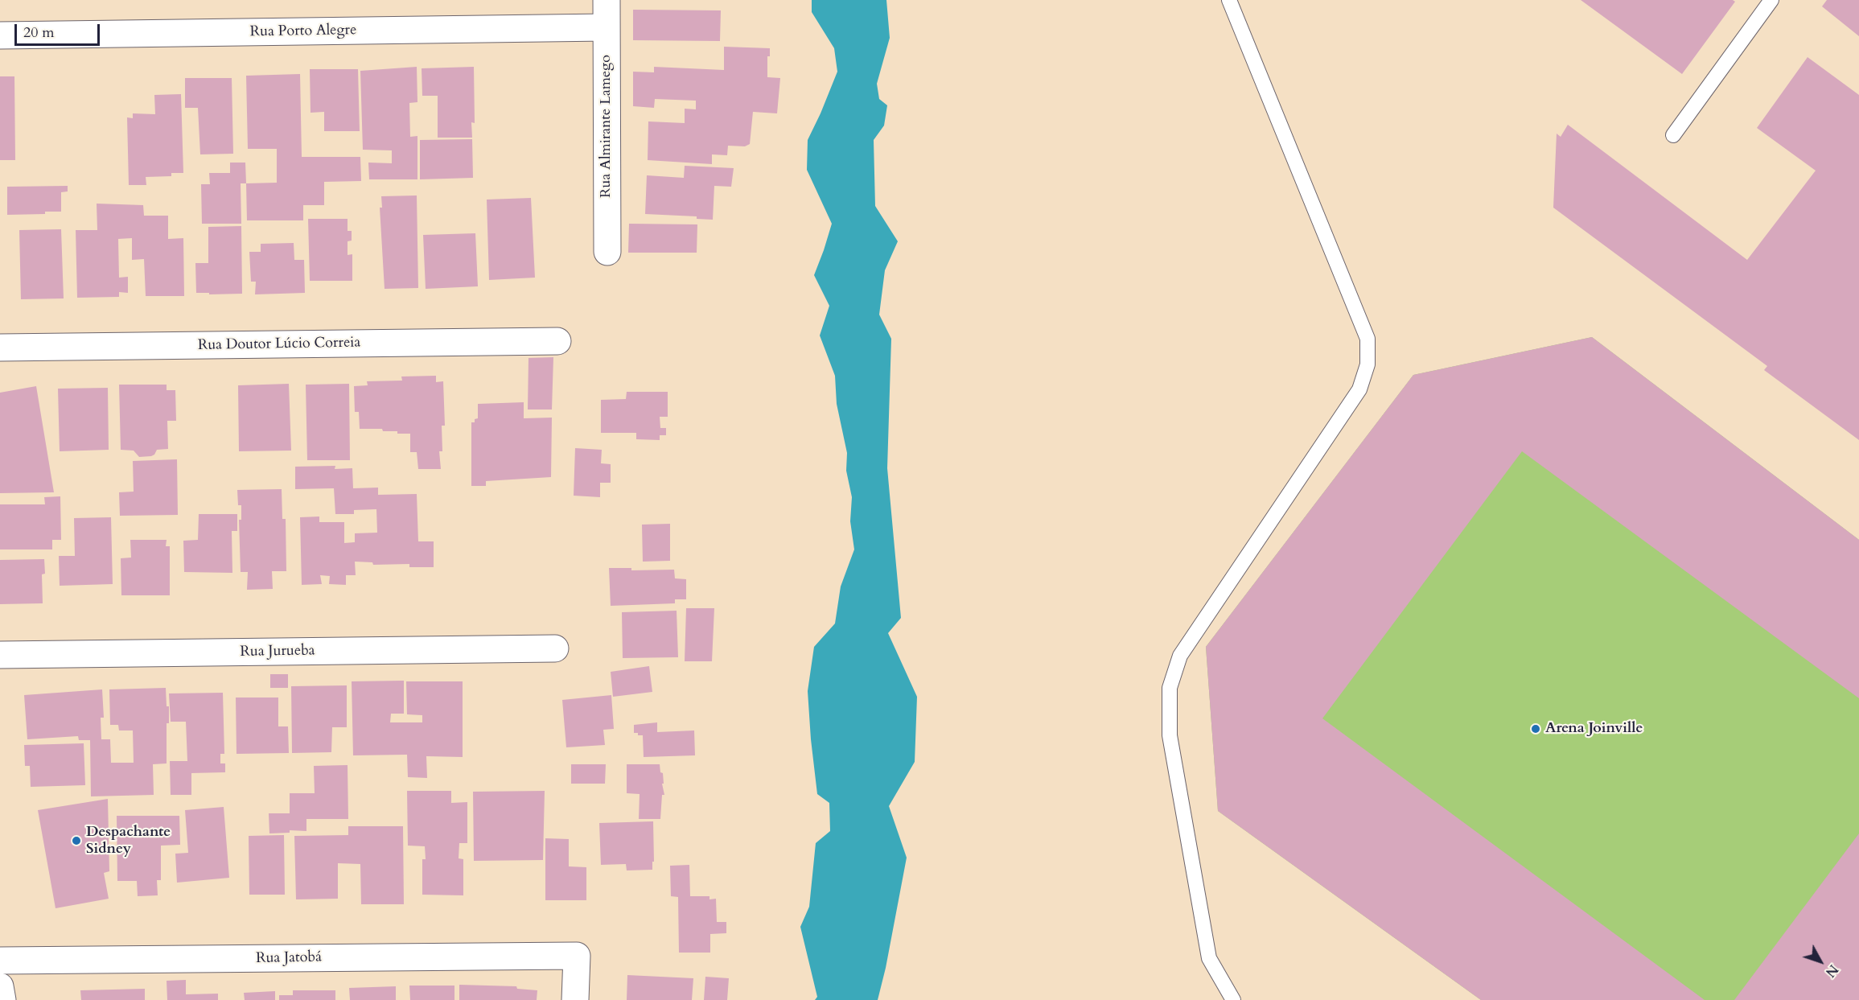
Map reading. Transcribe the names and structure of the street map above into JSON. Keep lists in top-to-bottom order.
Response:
{
  "streets": {
    "street": [
      "Rua Porto Alegre",
      "Rua Almirante Lamego",
      "Rua Doutor Lúcio Correia",
      "Rua Jurueba",
      "Rua Jatobá"
    ]
  },
  "crossings": [
    ["Rua Porto Alegre", "Rua Almirante Lamego"]
  ],
  "places": ["Arena Joinville", "Despachante Sidney"],
  "scale_bar": "20 m",
  "north": "bottom right"
}
